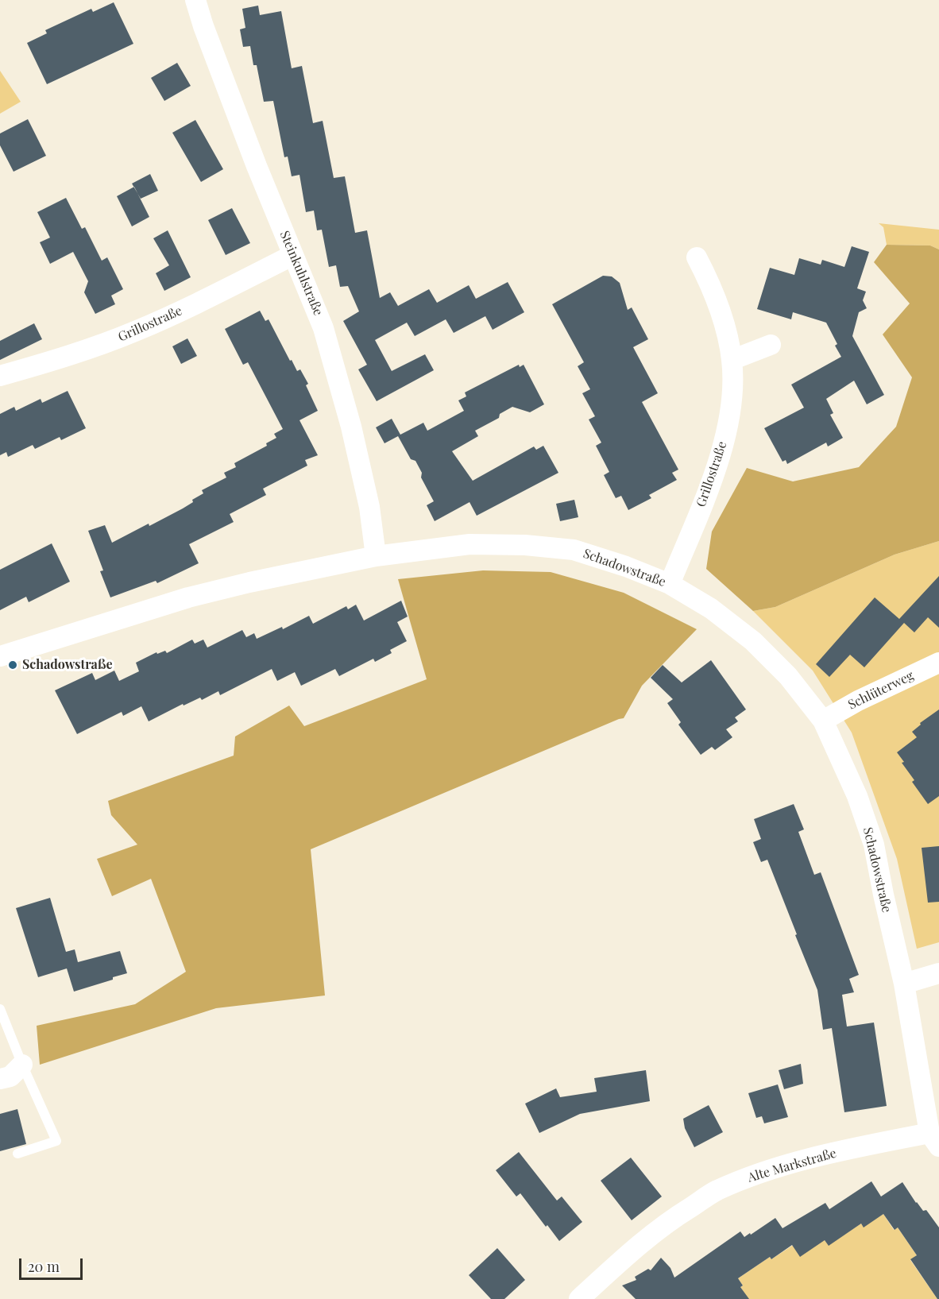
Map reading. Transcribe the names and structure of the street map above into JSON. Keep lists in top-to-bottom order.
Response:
{
  "streets": {
    "street": [
      "Steinkuhlstraße",
      "Grillostraße",
      "Schadowstraße",
      "Schlüterweg",
      "Alte Markstraße"
    ]
  },
  "crossings": [
    ["Steinkuhlstraße", "Grillostraße"],
    ["Steinkuhlstraße", "Schadowstraße"],
    ["Grillostraße", "Schadowstraße"],
    ["Schadowstraße", "Schlüterweg"],
    ["Schadowstraße", "Alte Markstraße"]
  ],
  "places": ["Schadowstraße"],
  "scale_bar": "20 m"
}
